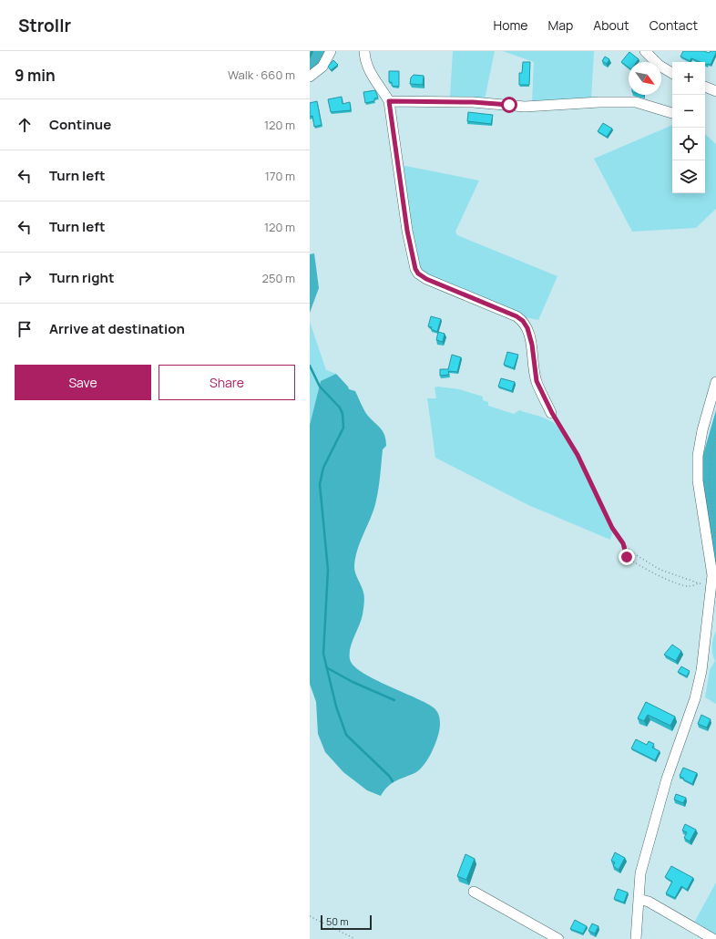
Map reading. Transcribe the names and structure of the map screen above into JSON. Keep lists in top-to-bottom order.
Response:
{
  "scale_bar": "50 m",
  "north": "bottom right",
  "page": {
    "header": "Strollr",
    "nav": [
      "Home",
      "Map",
      "About",
      "Contact"
    ],
    "heading": ["9 min", "Walk · 660 m"],
    "map_buttons": ["+", "−"],
    "list": [
      ["Continue", "120 m"],
      ["Turn left", "170 m"],
      ["Turn left", "120 m"],
      ["Turn right", "250 m"],
      "Arrive at destination"
    ],
    "buttons": ["Save", "Share"],
    "scale": "50 m"
  }
}
